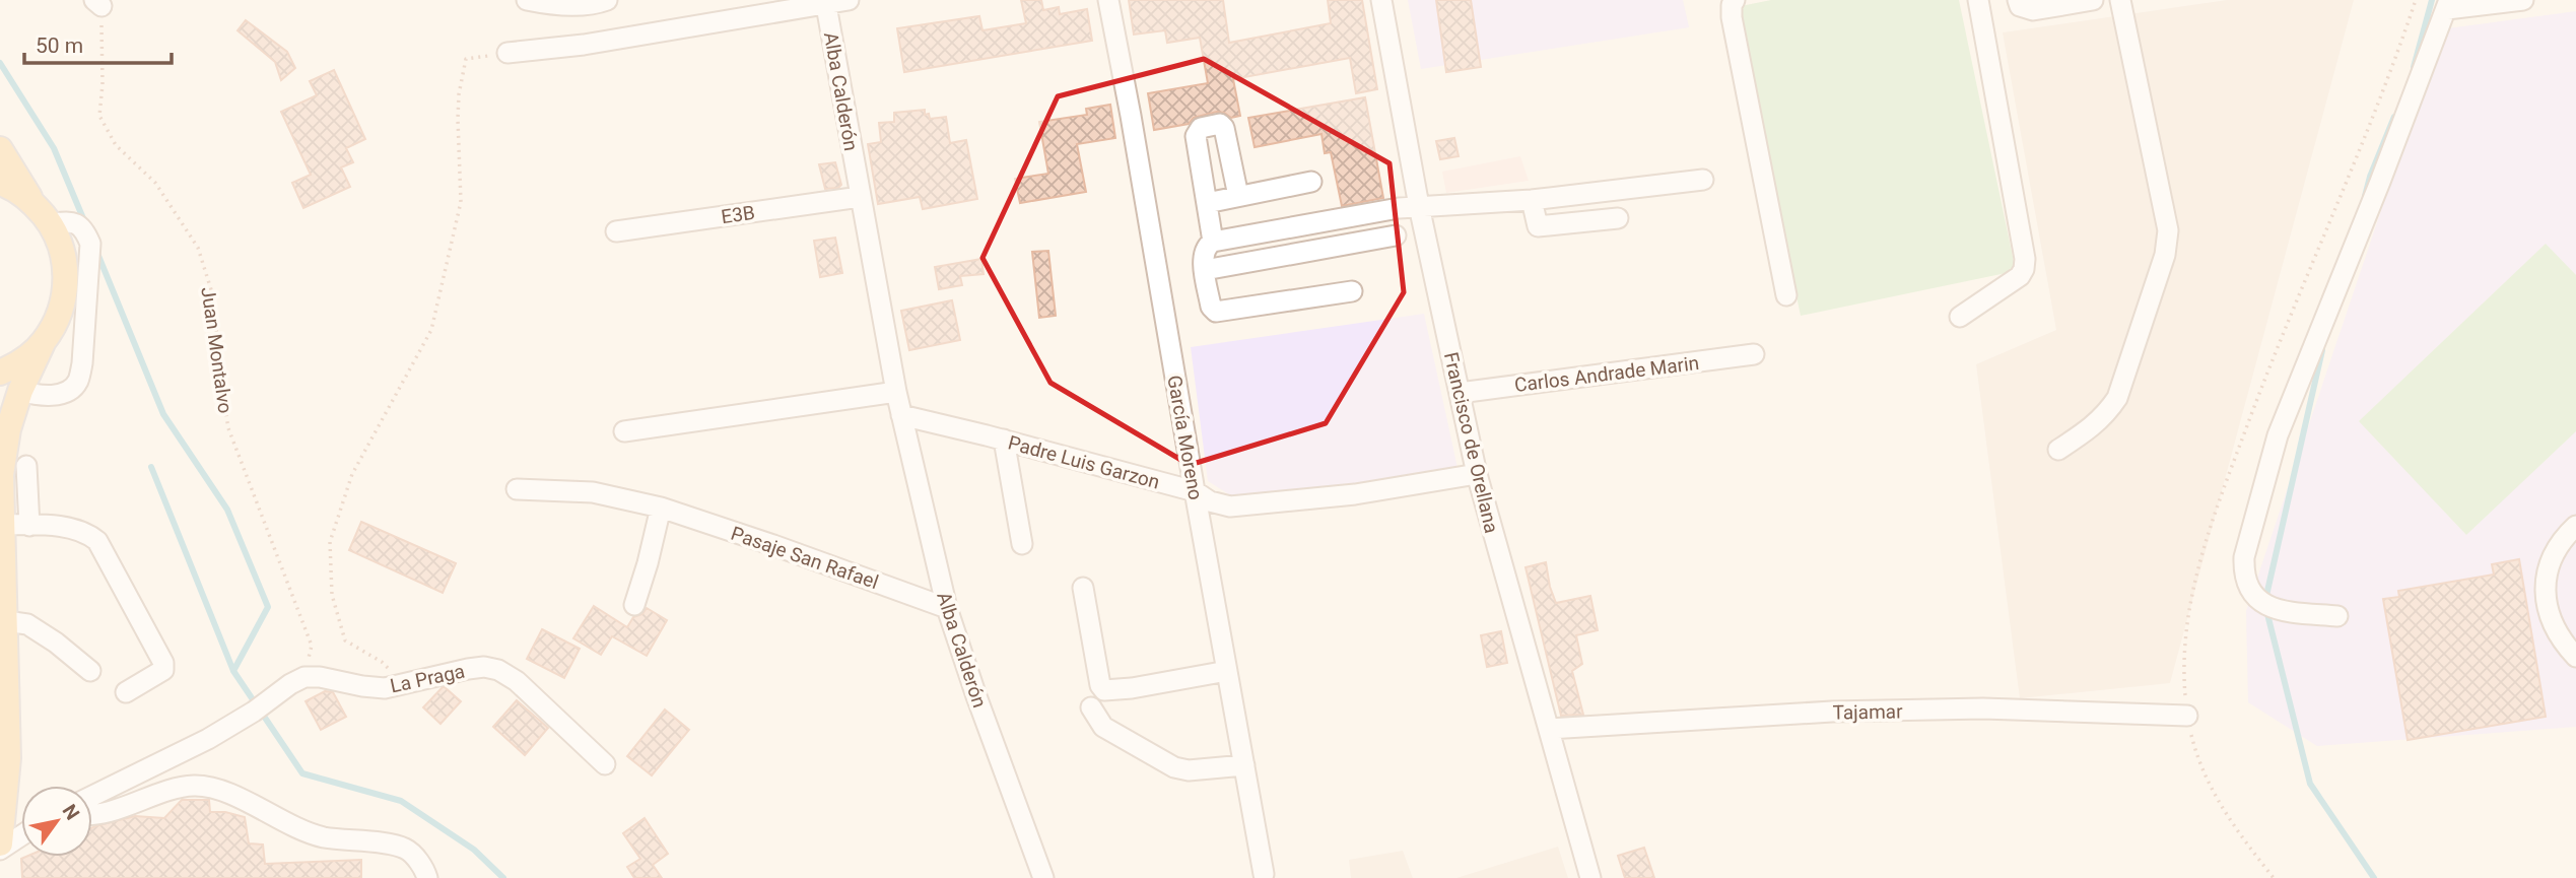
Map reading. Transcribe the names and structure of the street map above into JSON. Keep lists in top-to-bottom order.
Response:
{
  "streets": {
    "street": [
      "Alba Calderón",
      "E3B",
      "Carlos Andrade Marin",
      "García Moreno",
      "Francisco de Orellana",
      "Padre Luis Garzon",
      "Pasaje San Rafael",
      "La Praga",
      "Tajamar"
    ],
    "path": ["Juan Montalvo"]
  },
  "crossings": [
    ["Alba Calderón", "E3B"],
    ["Alba Calderón", "Padre Luis Garzon"],
    ["Alba Calderón", "Pasaje San Rafael"],
    ["Juan Montalvo", "La Praga"],
    ["Carlos Andrade Marin", "Francisco de Orellana"],
    ["García Moreno", "Padre Luis Garzon"],
    ["Francisco de Orellana", "Padre Luis Garzon"],
    ["Francisco de Orellana", "Tajamar"]
  ],
  "scale_bar": "50 m",
  "north": "top right"
}
